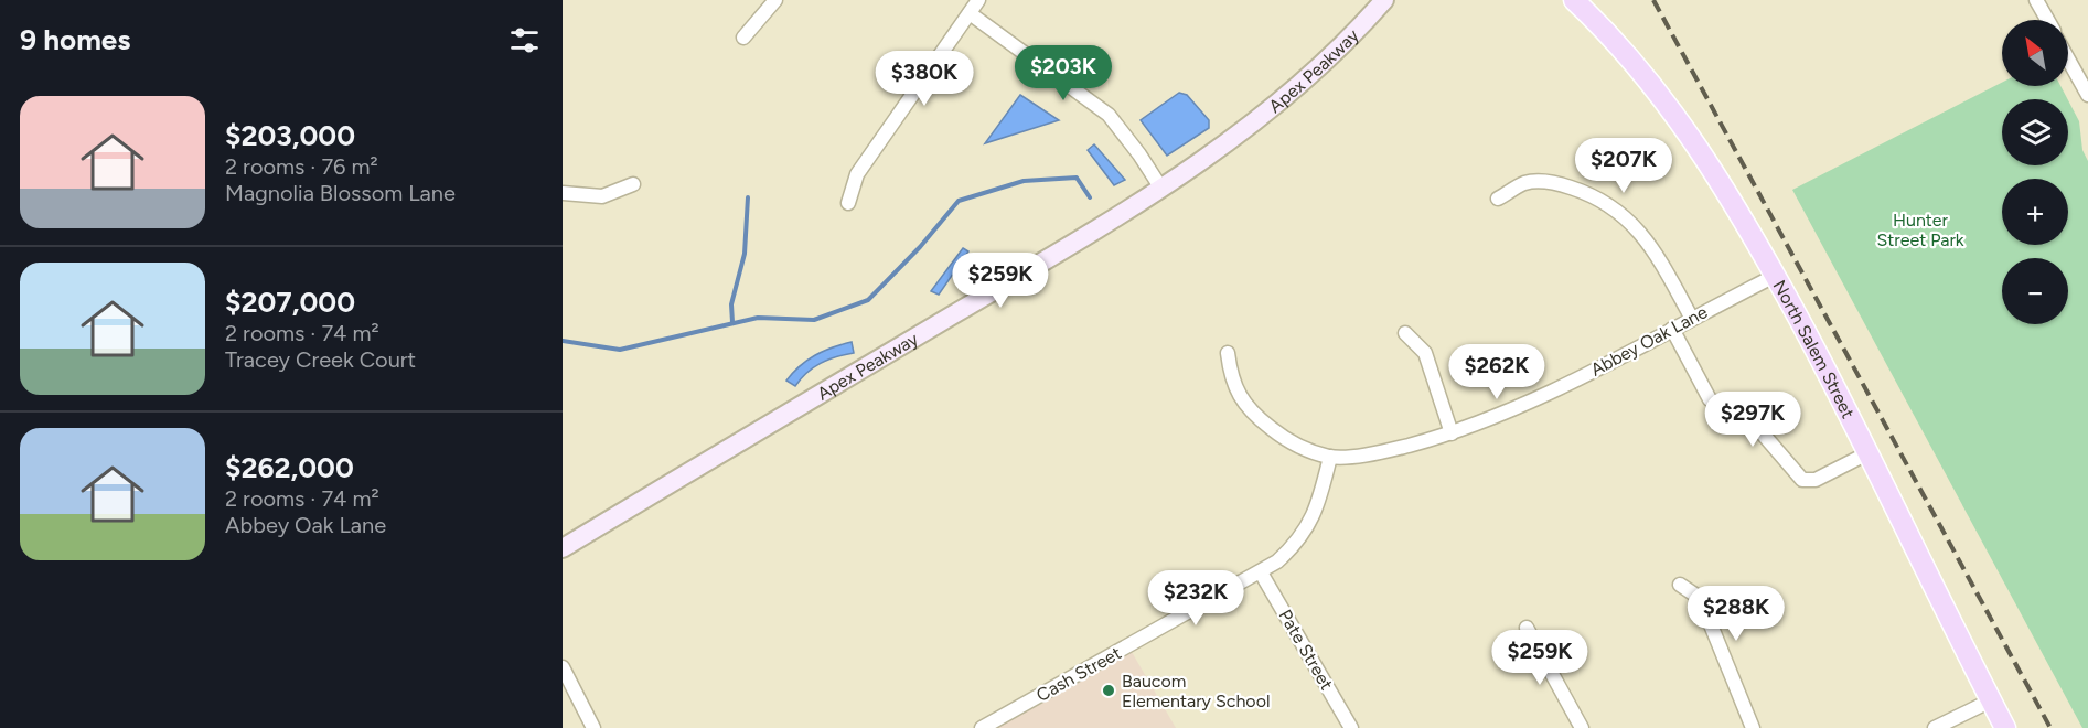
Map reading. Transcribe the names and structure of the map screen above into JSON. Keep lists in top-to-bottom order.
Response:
{
  "streets": {
    "main road": ["Apex Peakway", "North Salem Street"],
    "street": ["Abbey Oak Lane", "Pate Street", "Cash Street"]
  },
  "crossings": [
    ["Abbey Oak Lane", "North Salem Street"],
    ["Abbey Oak Lane", "Cash Street"],
    ["Pate Street", "Cash Street"]
  ],
  "parks": ["Hunter Street Park"],
  "places": ["Baucom Elementary School"],
  "north": "top left",
  "page": {
    "heading": "9 homes",
    "map_buttons": ["+", "−"],
    "price": [
      "$203K",
      "$380K",
      "$207K",
      "$259K",
      "$262K",
      "$297K",
      "$232K",
      "$288K",
      "$259K"
    ],
    "list": [
      {
        "name": "$203,000",
        "note": "2 rooms · 76 m² · Magnolia Blossom Lane"
      },
      {
        "name": "$207,000",
        "note": "2 rooms · 74 m² · Tracey Creek Court"
      },
      {
        "name": "$262,000",
        "note": "2 rooms · 74 m² · Abbey Oak Lane"
      }
    ]
  }
}
